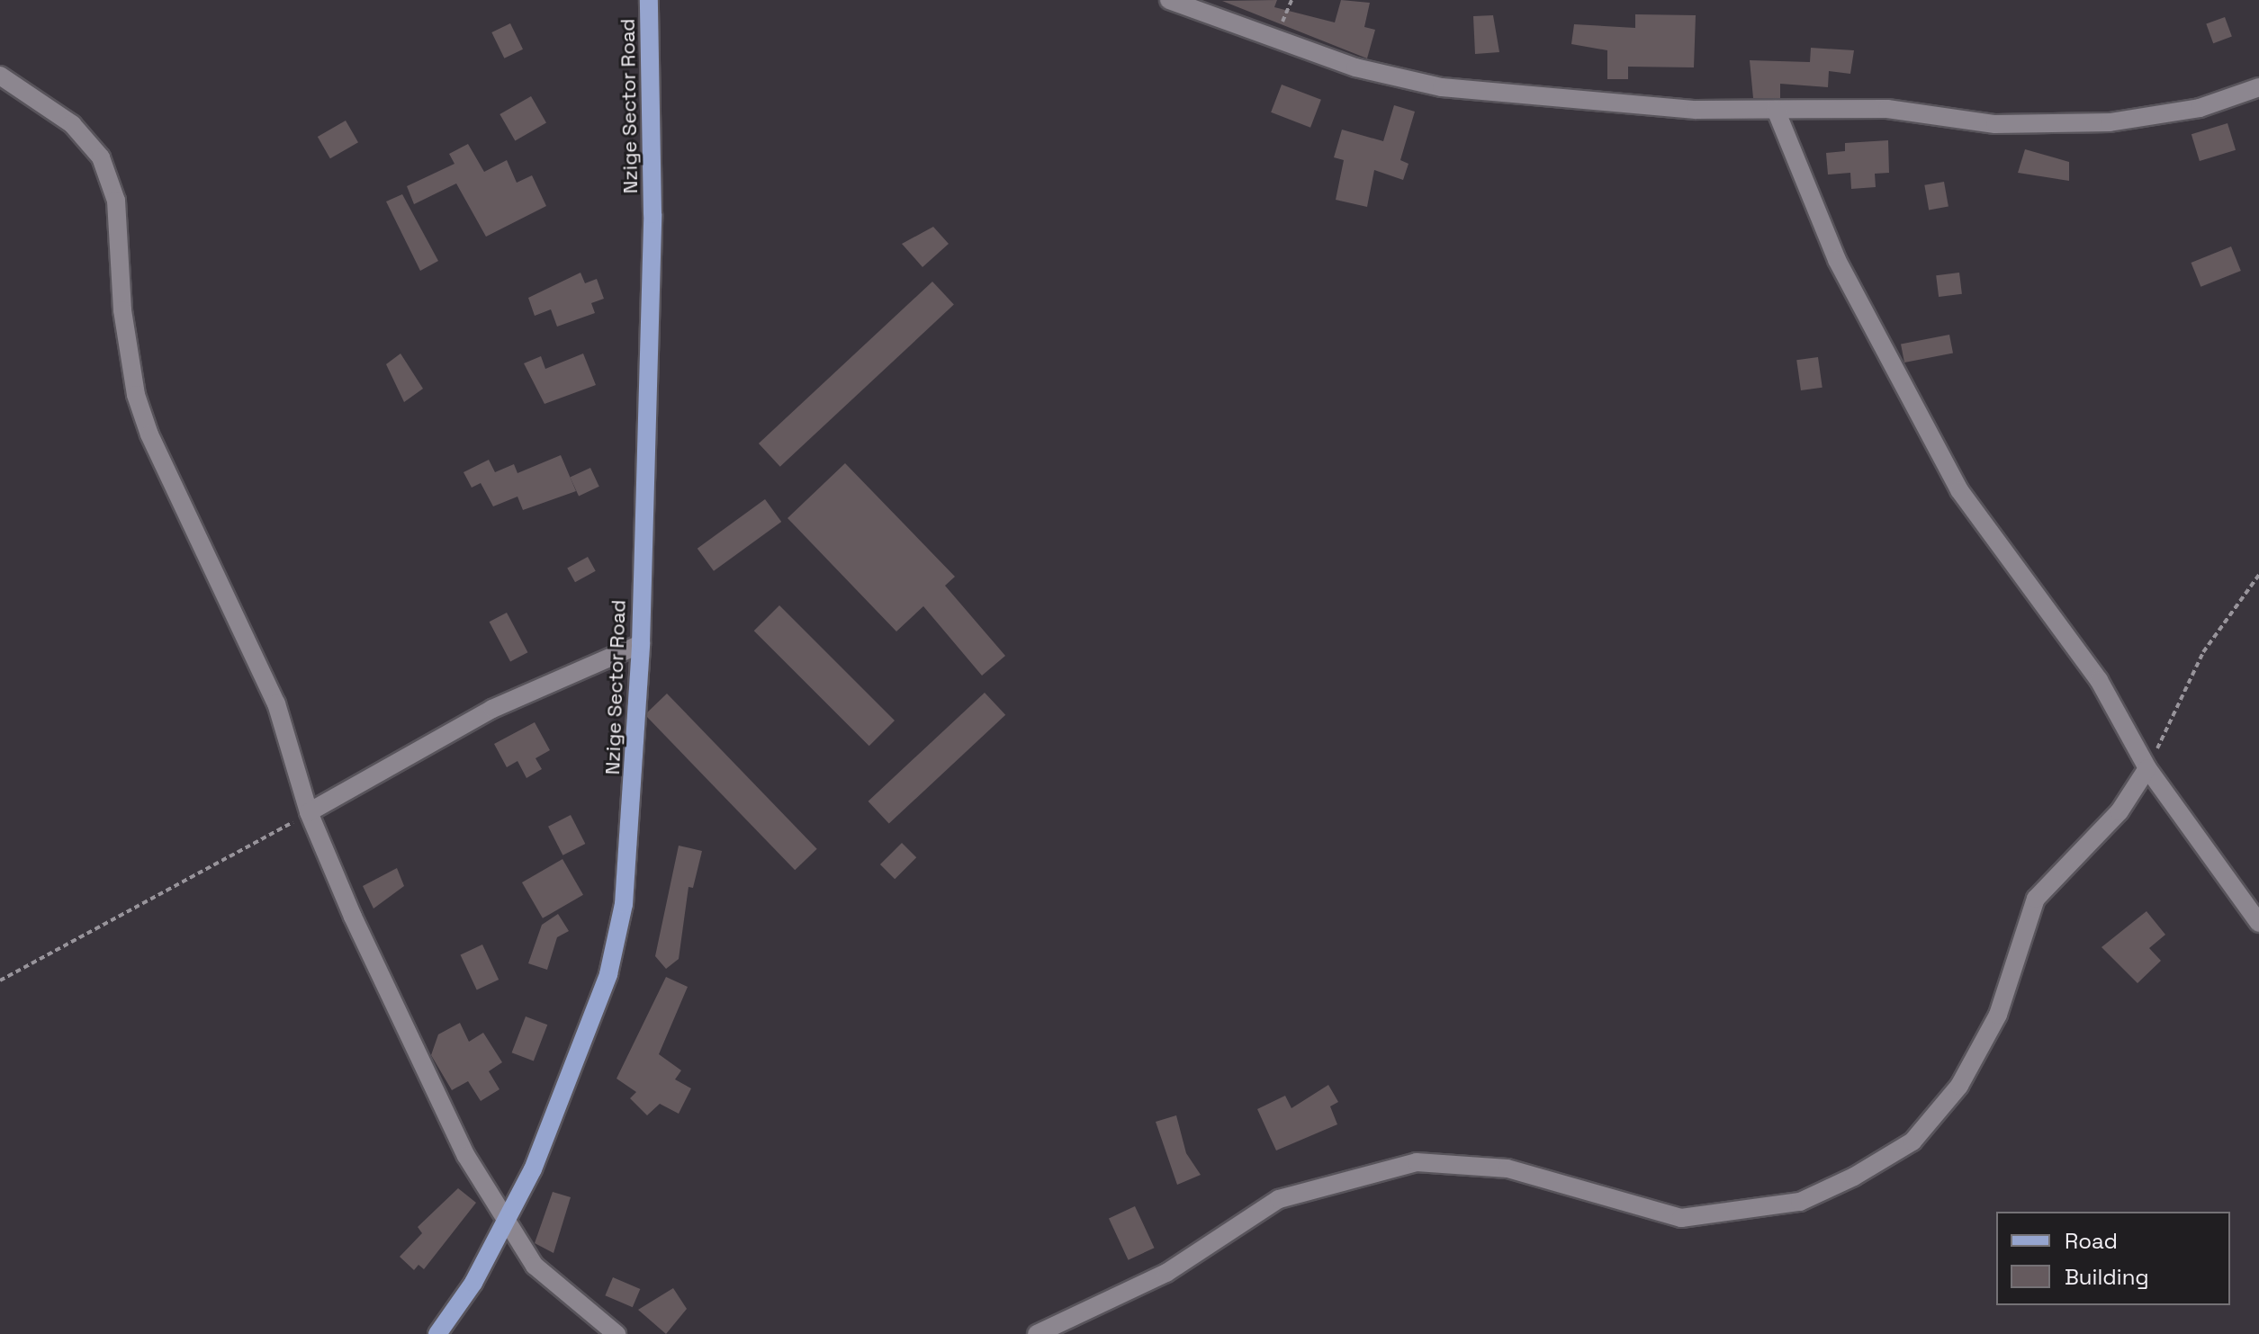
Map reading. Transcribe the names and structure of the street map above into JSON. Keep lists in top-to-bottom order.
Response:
{
  "streets": {
    "main road": ["Nzige Sector Road"]
  },
  "legend": ["Road", "Building"]
}
